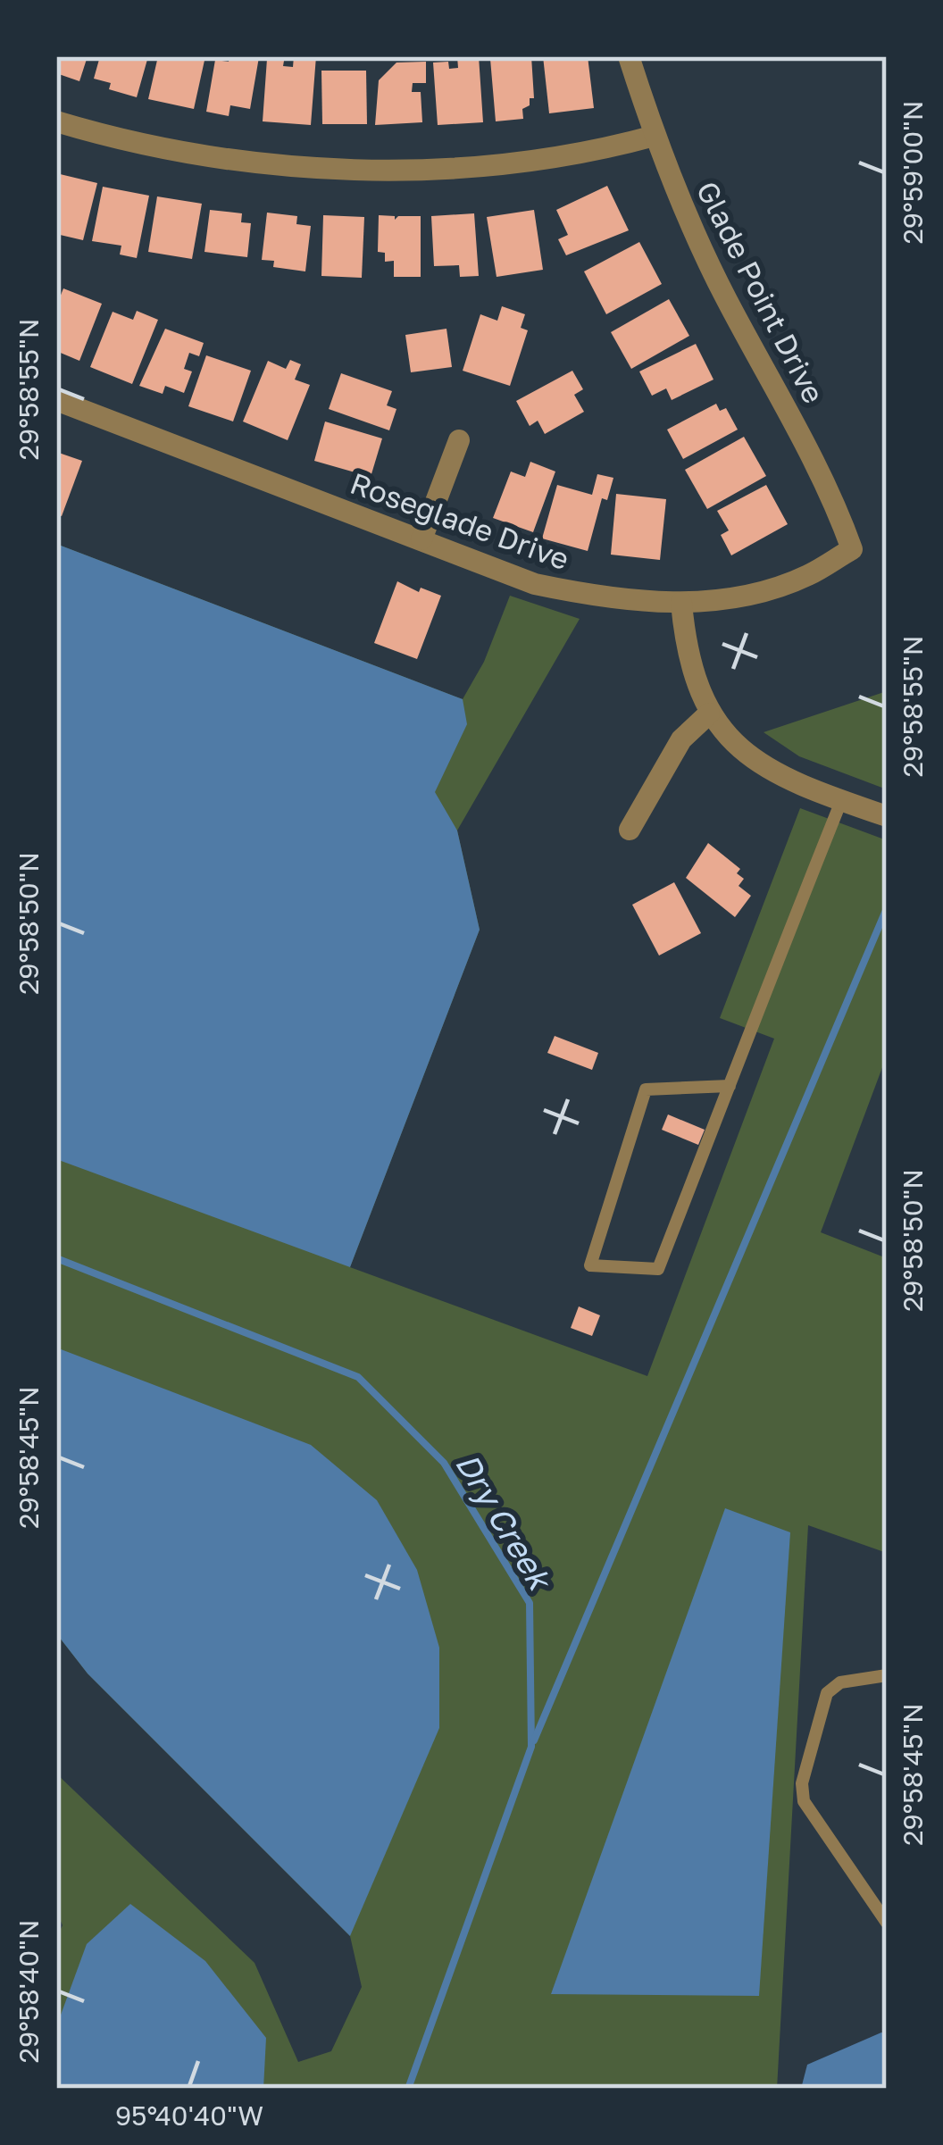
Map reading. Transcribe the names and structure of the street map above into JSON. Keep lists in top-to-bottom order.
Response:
{
  "streets": {
    "street": ["Glade Point Drive", "Roseglade Drive"]
  },
  "crossings": [
    ["Glade Point Drive", "Roseglade Drive"]
  ],
  "water": ["Dry Creek"],
  "coordinates": [
    "29°59'00\"N",
    "29°58'55\"N",
    "29°58'50\"N",
    "29°58'45\"N",
    "29°58'40\"N",
    "95°40'40\"W"
  ]
}
